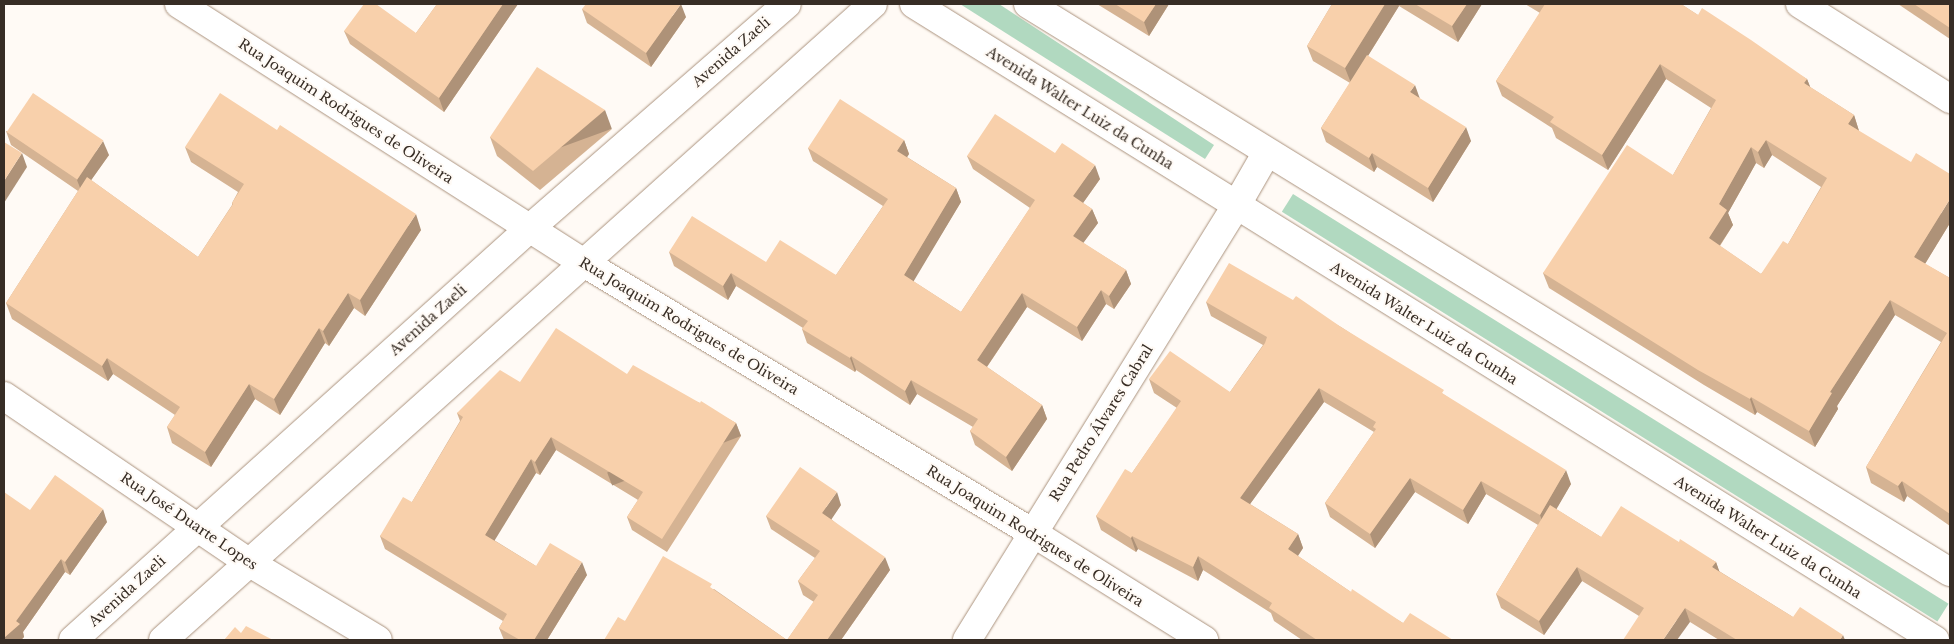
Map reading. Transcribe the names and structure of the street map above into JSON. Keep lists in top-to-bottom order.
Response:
{
  "streets": {
    "street": [
      "Avenida Zaeli",
      "Avenida Walter Luiz da Cunha",
      "Rua Joaquim Rodrigues de Oliveira",
      "Rua Pedro Álvares Cabral",
      "Rua José Duarte Lopes"
    ]
  },
  "crossings": [
    ["Avenida Zaeli", "Rua Joaquim Rodrigues de Oliveira"],
    ["Avenida Zaeli", "Rua José Duarte Lopes"],
    ["Avenida Walter Luiz da Cunha", "Rua Pedro Álvares Cabral"],
    ["Rua Joaquim Rodrigues de Oliveira", "Rua Pedro Álvares Cabral"]
  ]
}
